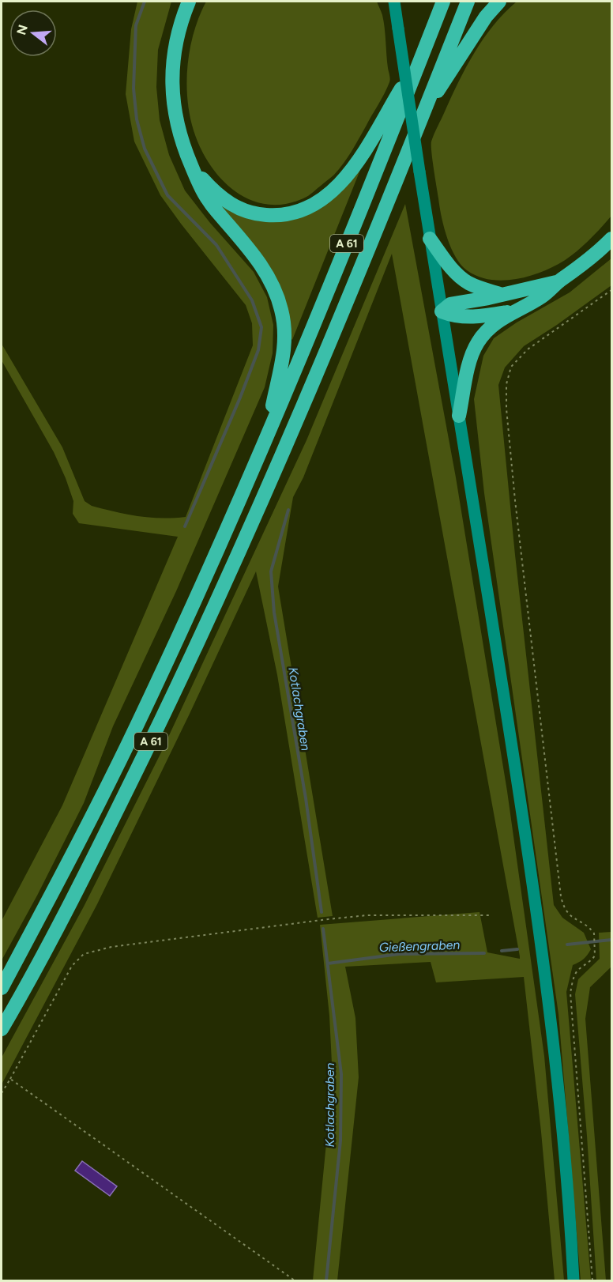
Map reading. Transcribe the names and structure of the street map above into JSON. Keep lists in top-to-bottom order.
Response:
{
  "streets": {
    "highway": ["A 61"]
  },
  "water": ["Kotlachgraben", "Gießengraben"],
  "north": "left"
}
